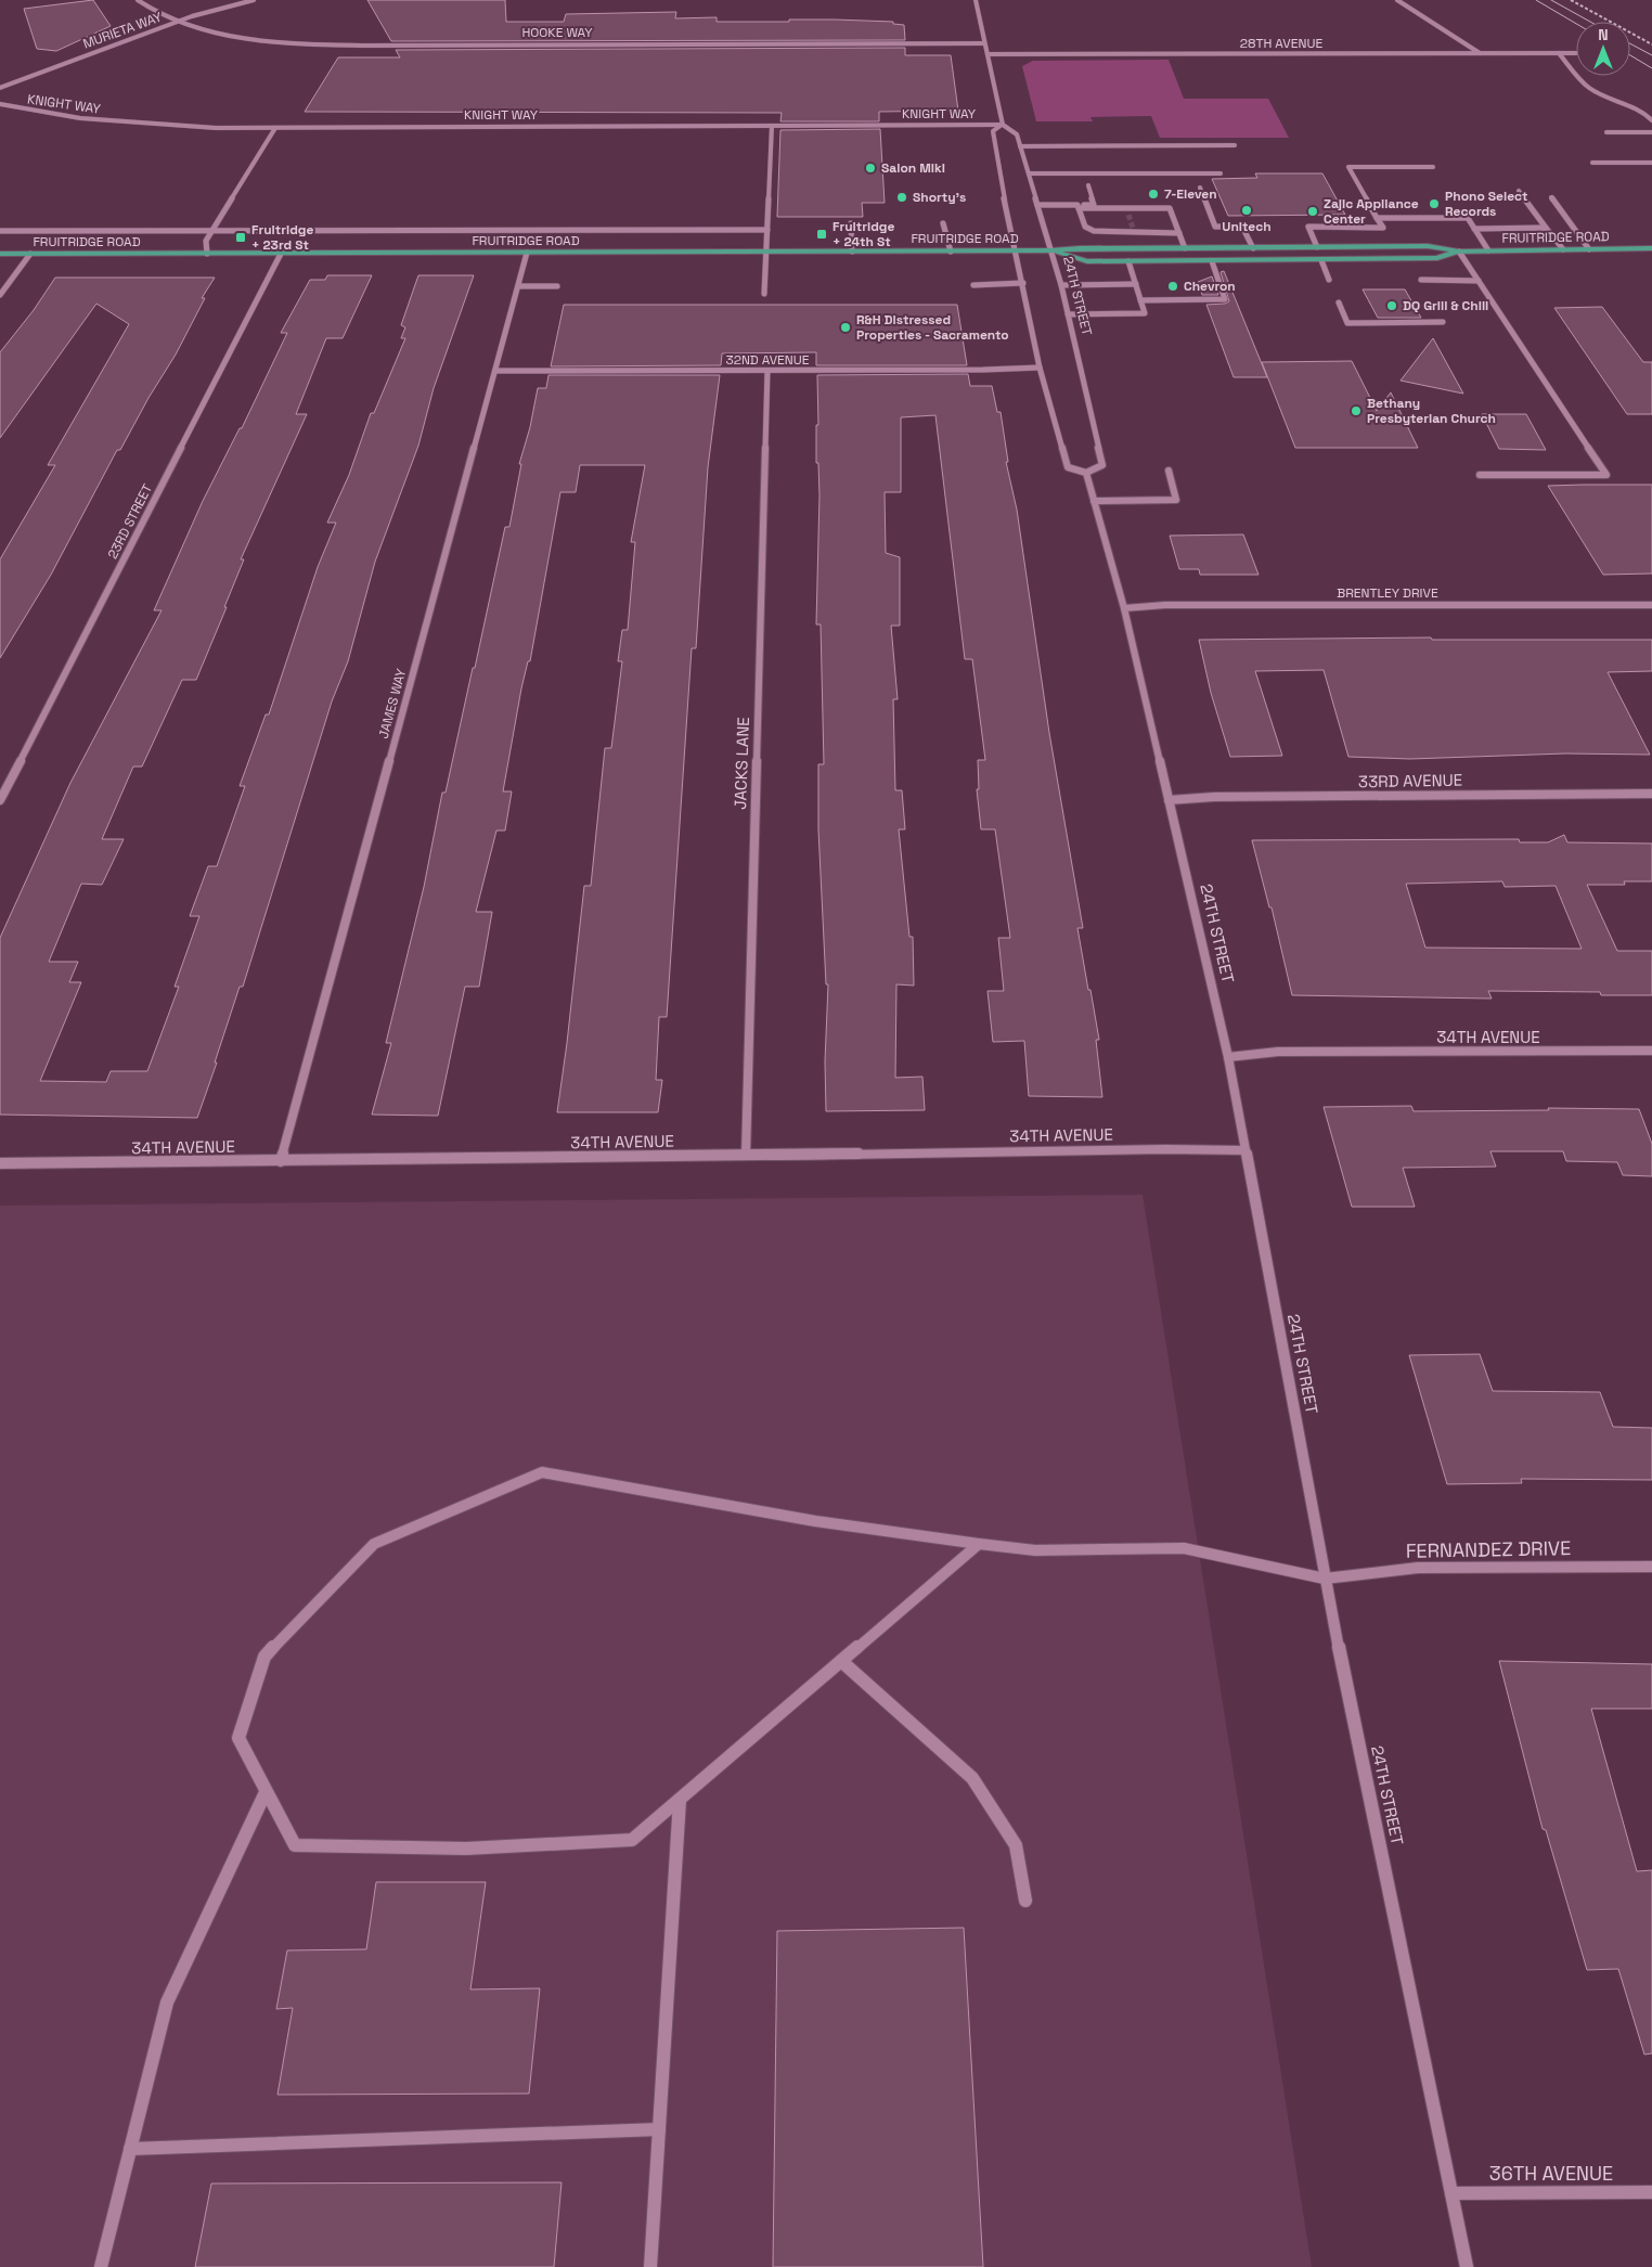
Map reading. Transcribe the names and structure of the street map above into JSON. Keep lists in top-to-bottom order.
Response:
{
  "streets": {
    "main road": ["FRUITRIDGE ROAD"],
    "street": [
      "MURIETA WAY",
      "HOOKE WAY",
      "28TH AVENUE",
      "KNIGHT WAY",
      "24TH STREET",
      "32ND AVENUE",
      "23RD STREET",
      "BRENTLEY DRIVE",
      "JAMES WAY",
      "JACKS LANE",
      "33RD AVENUE",
      "34TH AVENUE",
      "FERNANDEZ DRIVE",
      "36TH AVENUE"
    ]
  },
  "crossings": [
    ["MURIETA WAY", "HOOKE WAY"],
    ["HOOKE WAY", "24TH STREET"],
    ["28TH AVENUE", "24TH STREET"],
    ["KNIGHT WAY", "24TH STREET"],
    ["FRUITRIDGE ROAD", "24TH STREET"],
    ["FRUITRIDGE ROAD", "23RD STREET"],
    ["FRUITRIDGE ROAD", "JAMES WAY"],
    ["24TH STREET", "BRENTLEY DRIVE"],
    ["24TH STREET", "33RD AVENUE"],
    ["24TH STREET", "34TH AVENUE"],
    ["24TH STREET", "FERNANDEZ DRIVE"],
    ["24TH STREET", "36TH AVENUE"],
    ["32ND AVENUE", "JAMES WAY"],
    ["32ND AVENUE", "JACKS LANE"],
    ["JAMES WAY", "34TH AVENUE"],
    ["JACKS LANE", "34TH AVENUE"]
  ],
  "places": {
    "other": [
      "Salon Miki",
      "7-Eleven",
      "Shorty’s",
      "Phono Select Records",
      "Unitech",
      "Zajic Appliance Center",
      "Chevron",
      "DQ Grill & Chill",
      "R&H Distressed Properties - Sacramento",
      "Bethany Presbyterian Church"
    ],
    "transit": ["Fruitridge + 24th St", "Fruitridge + 23rd St"]
  },
  "north": "top"
}
